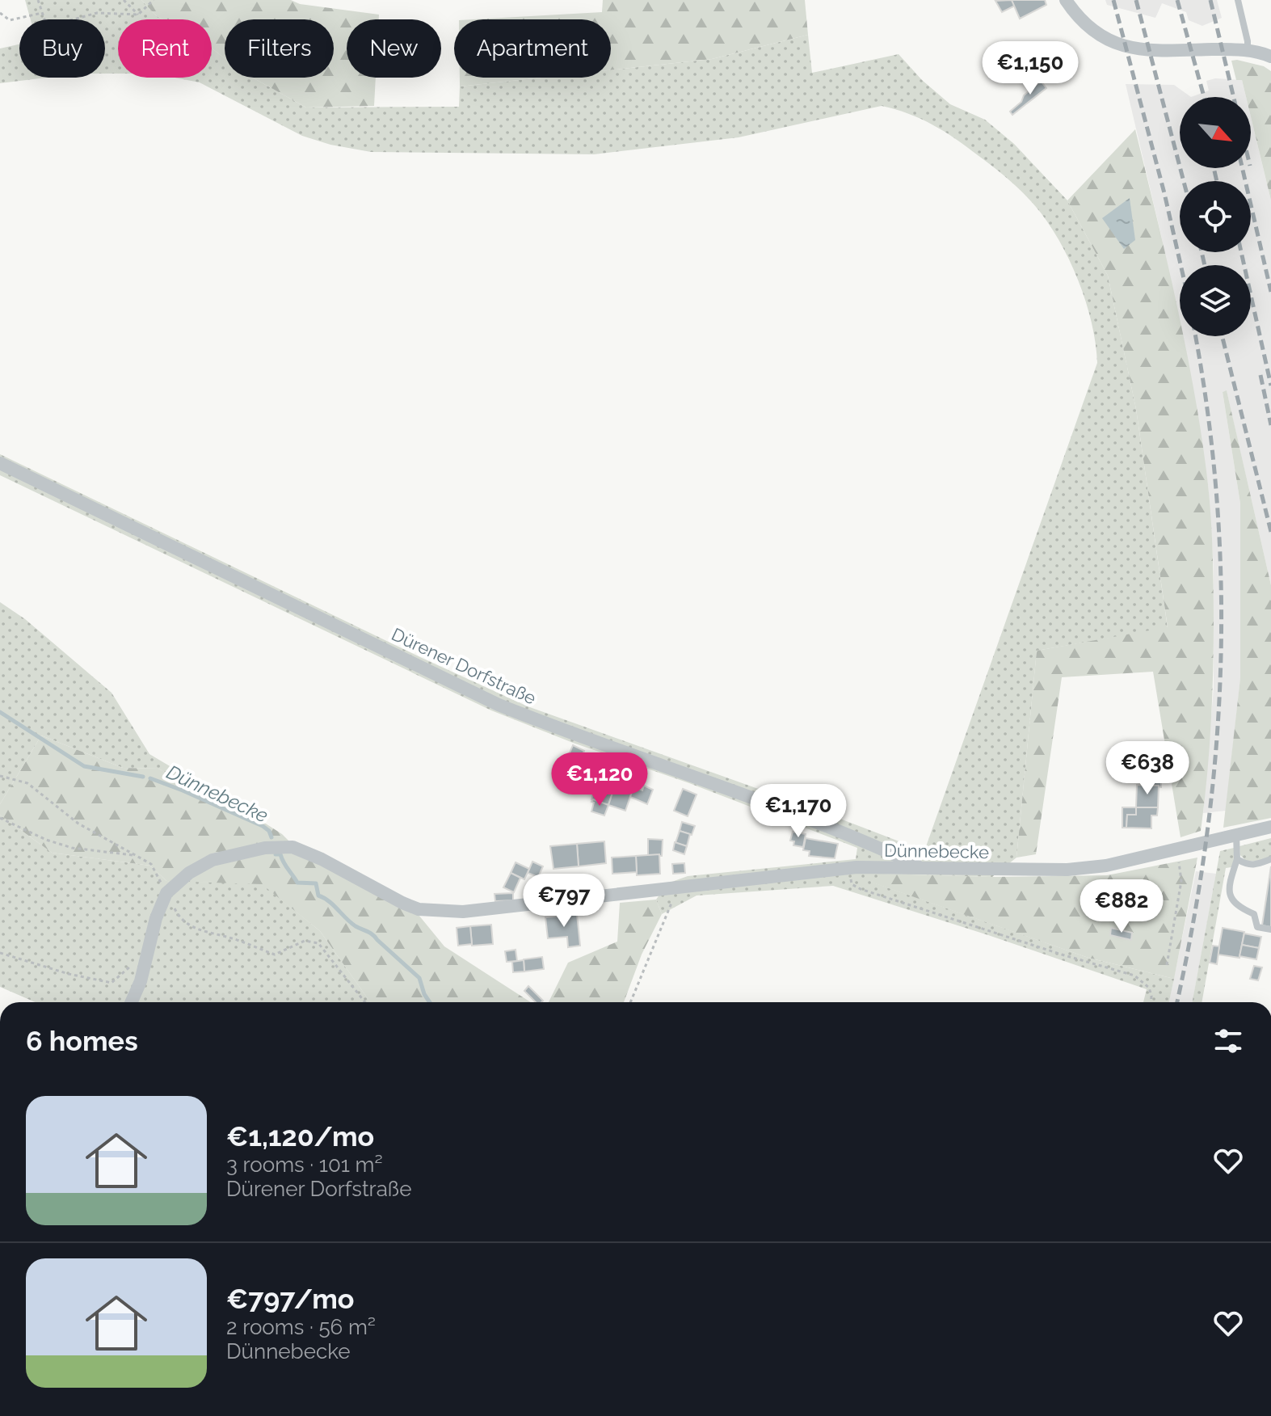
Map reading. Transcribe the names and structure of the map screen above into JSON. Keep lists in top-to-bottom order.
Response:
{
  "streets": {
    "street": ["Dürener Dorfstraße", "Dünnebecke"]
  },
  "crossings": [
    ["Dürener Dorfstraße", "Dünnebecke"]
  ],
  "water": ["Dünnebecke"],
  "north": "bottom right",
  "page": {
    "chip": [
      "Buy",
      "Rent",
      "Filters",
      "New",
      "Apartment"
    ],
    "price": [
      "€1,150",
      "€638",
      "€1,120",
      "€1,170",
      "€797",
      "€882"
    ],
    "heading": "6 homes",
    "list": [
      {
        "name": "€1,120/mo",
        "note": "3 rooms · 101 m² · Dürener Dorfstraße"
      },
      {
        "name": "€797/mo",
        "note": "2 rooms · 56 m² · Dünnebecke"
      }
    ]
  }
}
